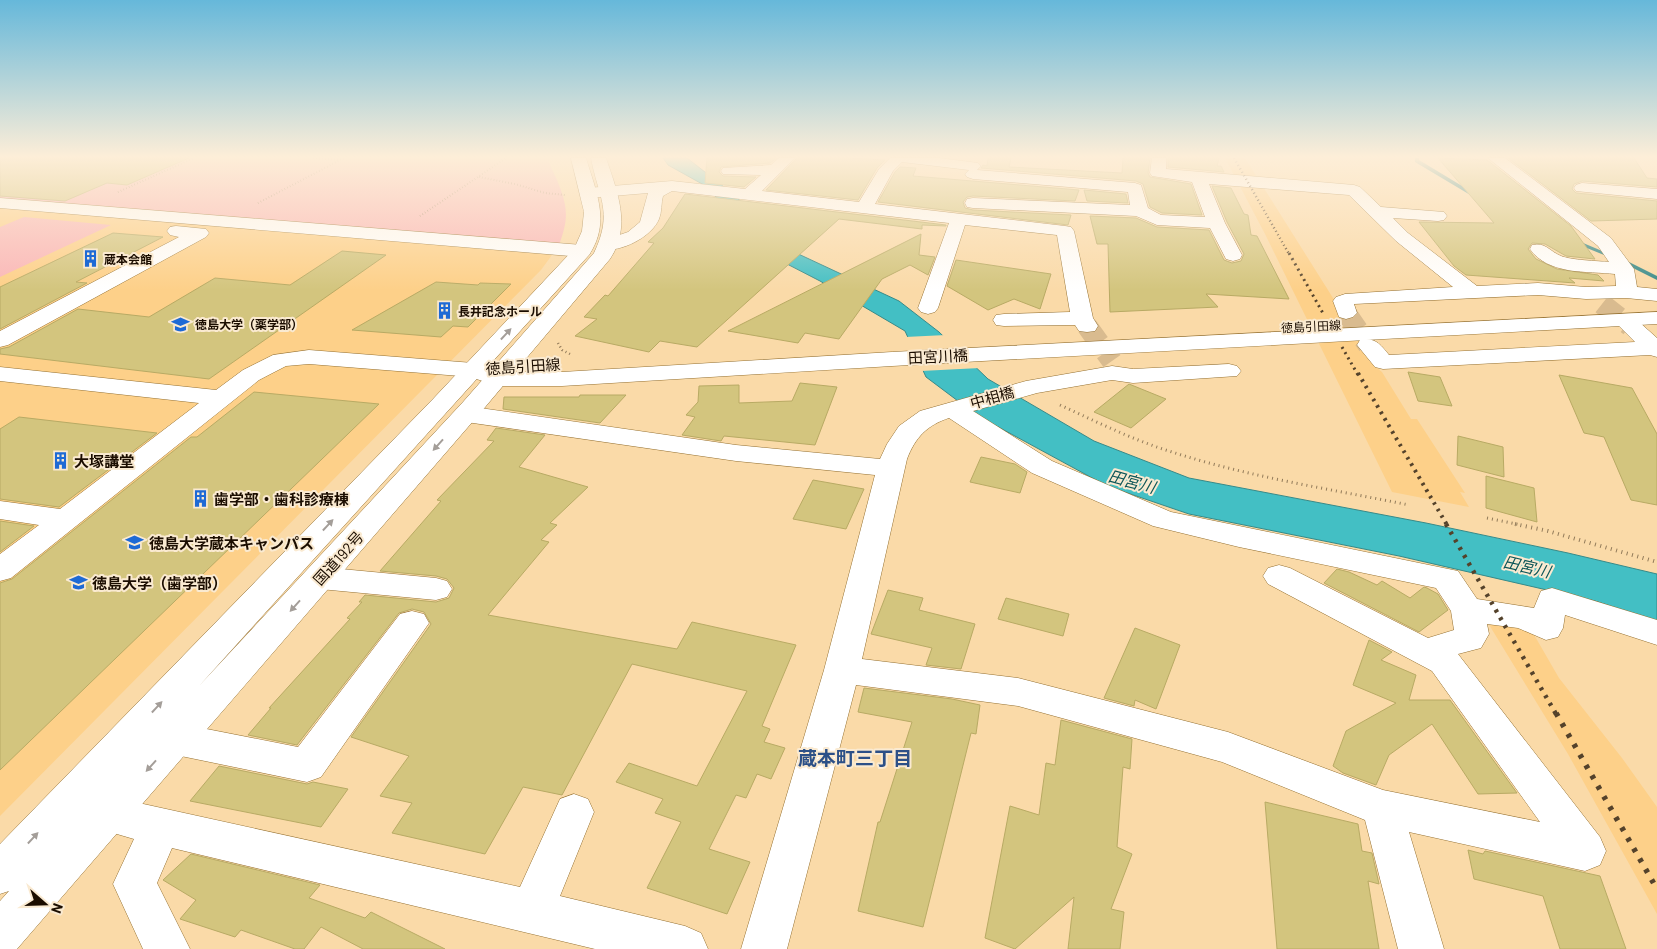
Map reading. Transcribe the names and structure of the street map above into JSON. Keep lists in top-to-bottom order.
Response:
{
  "streets": {
    "main road": [
      "徳島引田線",
      "田宮川橋",
      "中相橋",
      "国道192号"
    ]
  },
  "crossings": [
    ["徳島引田線", "田宮川橋"],
    ["徳島引田線", "国道192号"]
  ],
  "districts": ["蔵本町三丁目"],
  "water": ["田宮川"],
  "places": {
    "building": [
      "蔵本会館",
      "長井記念ホール",
      "大塚講堂",
      "歯学部・歯科診療棟"
    ],
    "school or university": ["徳島大学（薬学部）", "徳島大学蔵本キャンパス", "徳島大学（歯学部）"]
  },
  "north": "right"
}
